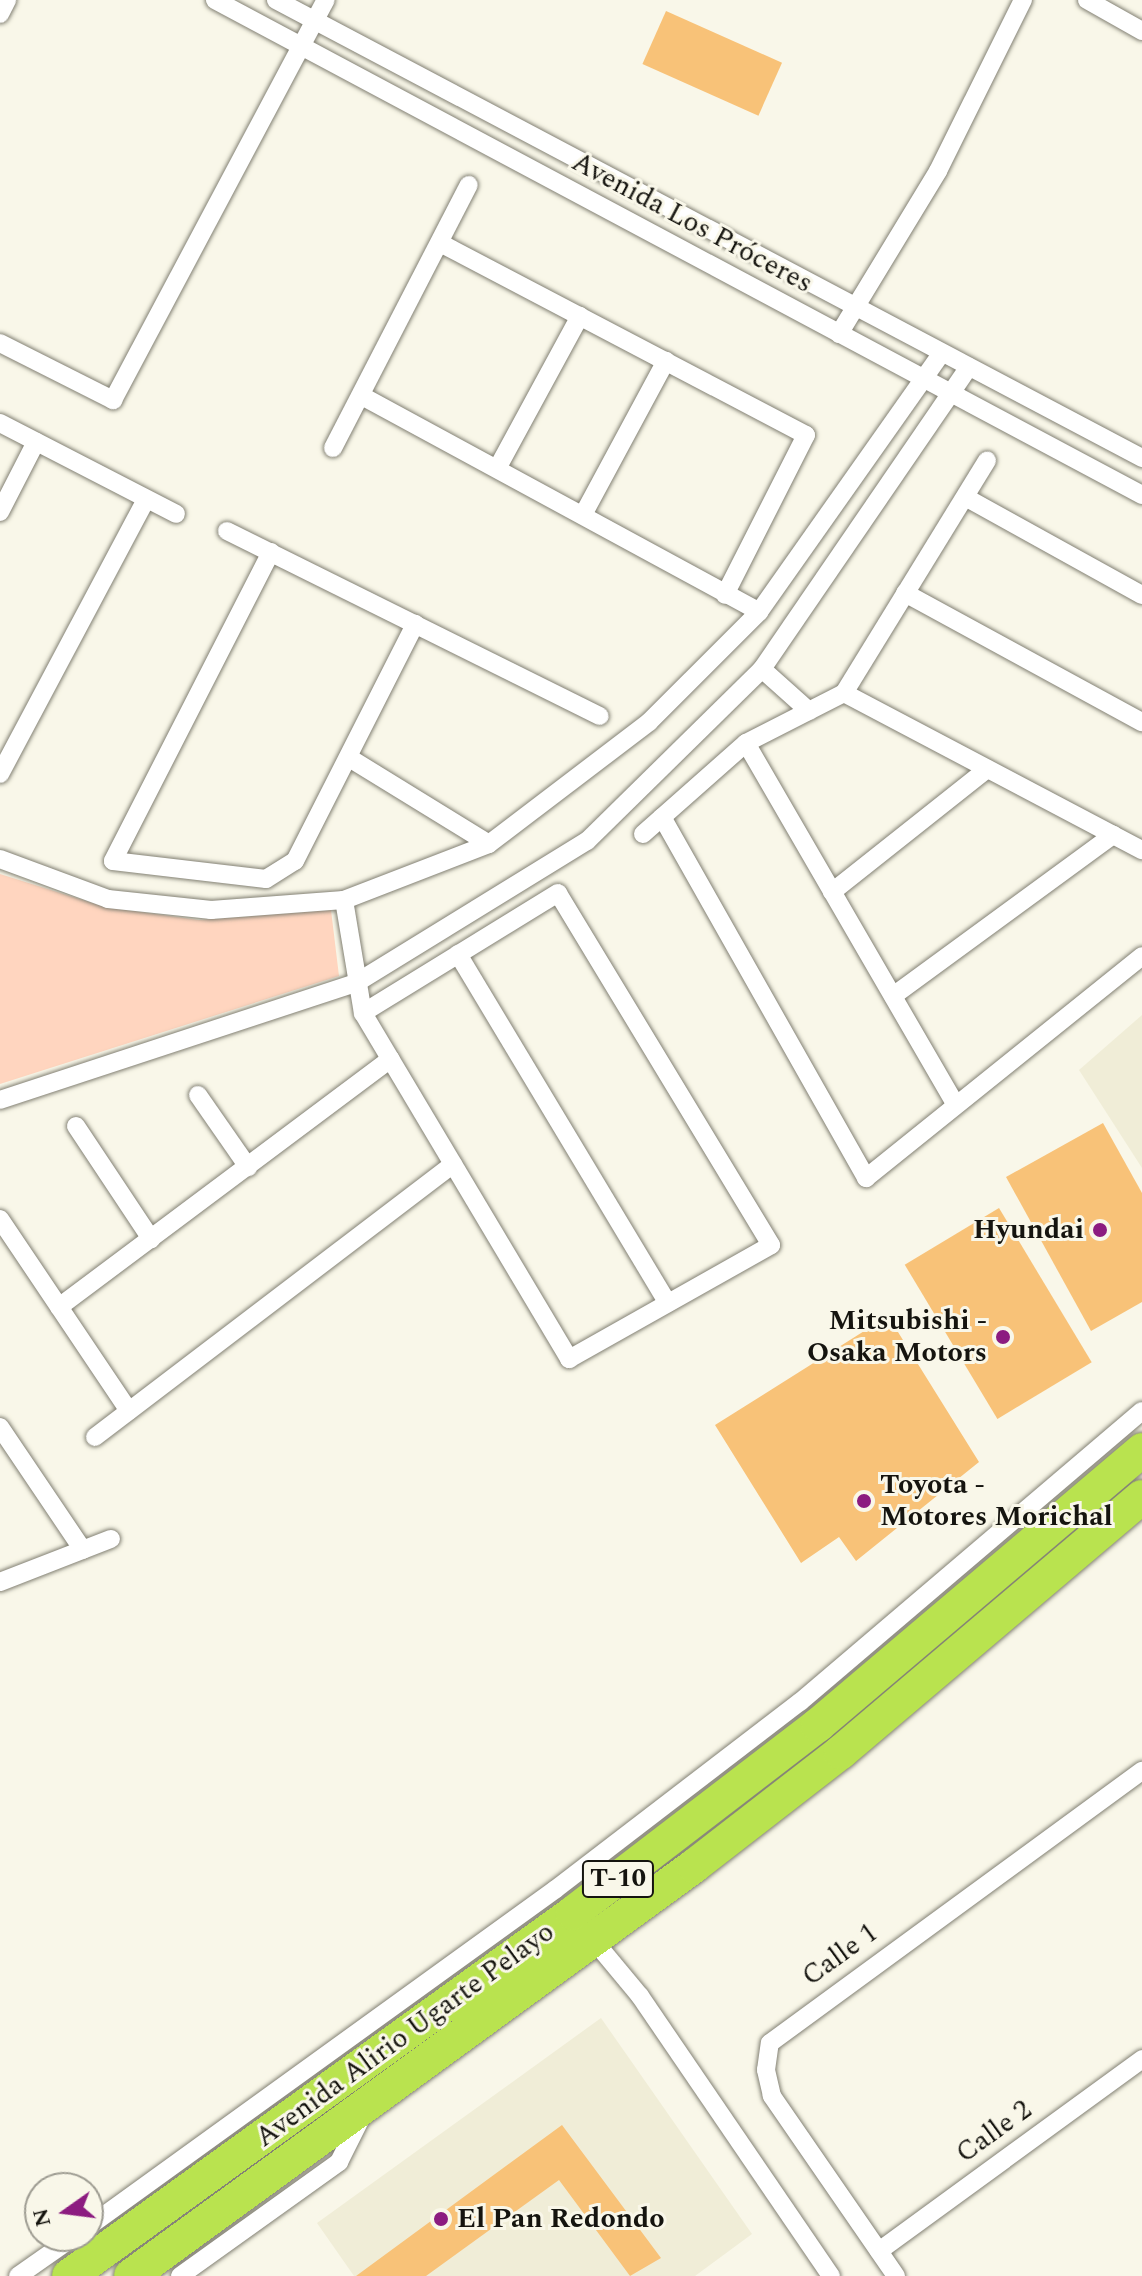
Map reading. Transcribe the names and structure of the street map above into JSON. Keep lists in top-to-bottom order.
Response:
{
  "streets": {
    "highway": ["T-10", "Avenida Alirio Ugarte Pelayo"],
    "street": ["Avenida Los Próceres", "Calle 1", "Calle 2"]
  },
  "crossings": [
    ["Calle 1", "Calle 2"]
  ],
  "places": [
    "Hyundai",
    "Mitsubishi - Osaka Motors",
    "Toyota - Motores Morichal",
    "El Pan Redondo"
  ],
  "north": "left"
}
